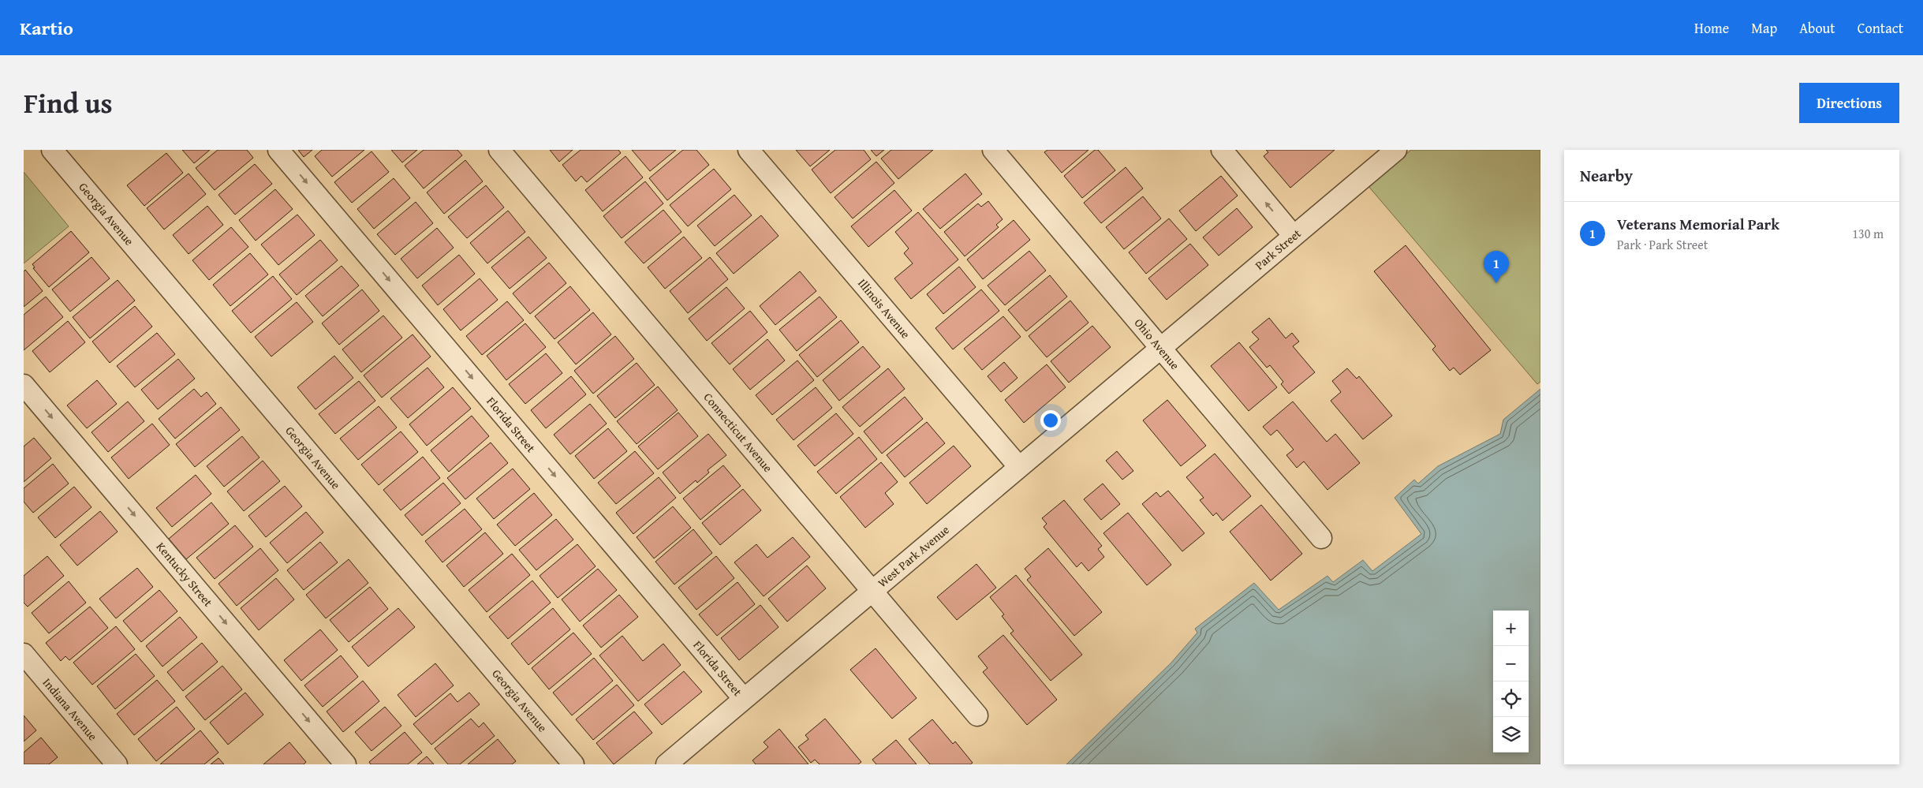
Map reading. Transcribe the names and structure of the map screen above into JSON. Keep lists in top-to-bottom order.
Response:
{
  "streets": {
    "street": [
      "Georgia Avenue",
      "Park Street",
      "Illinois Avenue",
      "Ohio Avenue",
      "Florida Street",
      "Connecticut Avenue",
      "West Park Avenue",
      "Kentucky Street",
      "Indiana Avenue"
    ]
  },
  "crossings": [
    ["Park Street", "Ohio Avenue"],
    ["Park Street", "West Park Avenue"],
    ["Illinois Avenue", "West Park Avenue"],
    ["Ohio Avenue", "West Park Avenue"],
    ["Florida Street", "West Park Avenue"],
    ["Connecticut Avenue", "West Park Avenue"]
  ],
  "one_way": ["Florida Street", "Kentucky Street"],
  "page": {
    "header": "Kartio",
    "nav": [
      "Home",
      "Map",
      "About",
      "Contact"
    ],
    "title": "Find us",
    "buttons": "Directions",
    "heading": "Nearby",
    "list": [
      {
        "mark": "1",
        "name": "Veterans Memorial Park",
        "note": "Park · Park Street",
        "value": "130 m"
      }
    ],
    "pins": "1",
    "map_buttons": ["+", "−"]
  }
}
